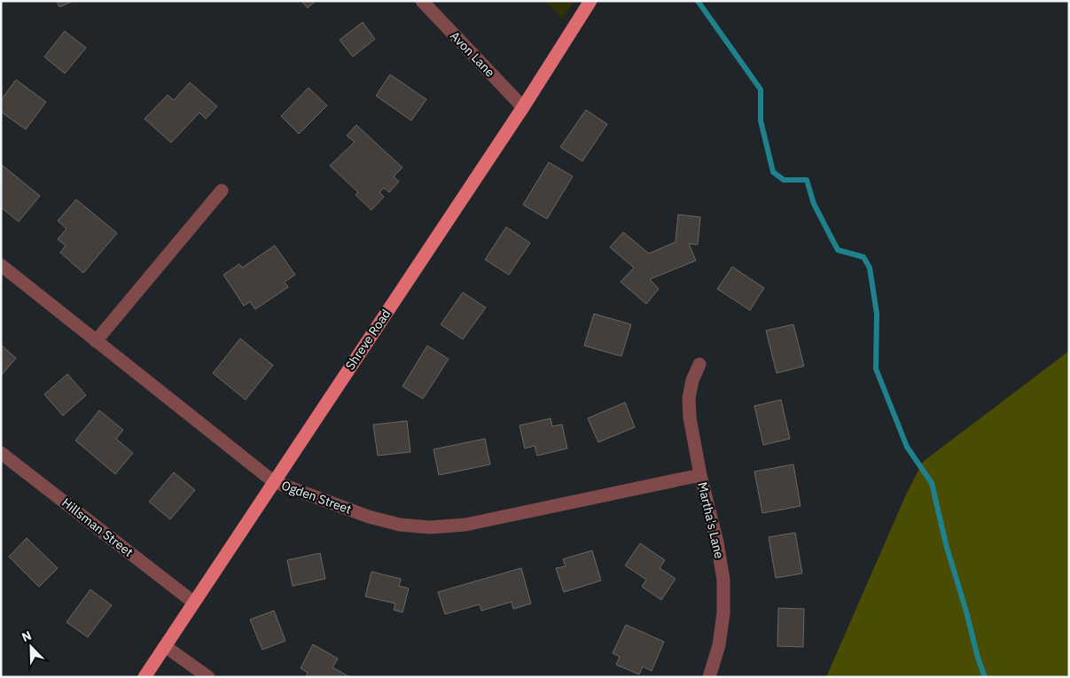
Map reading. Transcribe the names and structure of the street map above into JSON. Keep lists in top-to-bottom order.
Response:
{
  "streets": {
    "main road": ["Shreve Road"],
    "street": [
      "Avon Lane",
      "Ogden Street",
      "Martha's Lane",
      "Hillsman Street"
    ]
  },
  "crossings": [
    ["Avon Lane", "Shreve Road"],
    ["Shreve Road", "Ogden Street"],
    ["Shreve Road", "Hillsman Street"],
    ["Ogden Street", "Martha's Lane"]
  ],
  "north": "top left"
}
